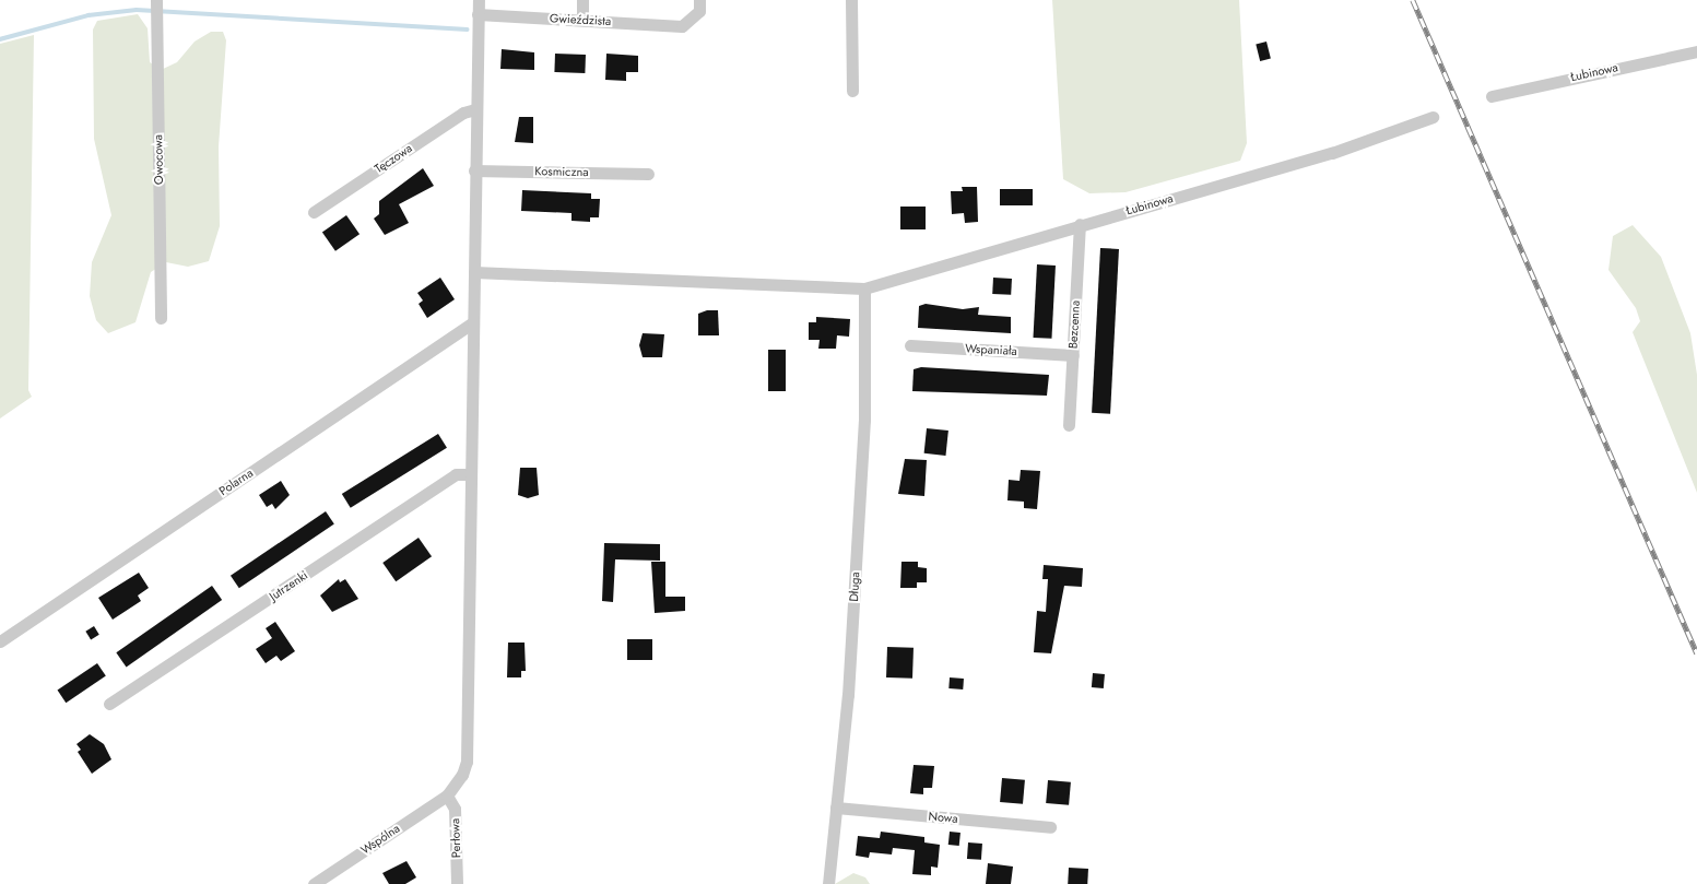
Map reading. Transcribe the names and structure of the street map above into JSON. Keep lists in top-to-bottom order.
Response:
{
  "streets": {
    "street": [
      "Gwieździsta",
      "Łubinowa",
      "Tęczowa",
      "Owocowa",
      "Kosmiczna",
      "Bezcenna",
      "Wspaniała",
      "Polarna",
      "Jutrzenki",
      "Długa",
      "Nowa",
      "Perłowa",
      "Wspólna"
    ]
  },
  "crossings": [
    ["Gwieździsta", "Wspólna"],
    ["Łubinowa", "Bezcenna"],
    ["Łubinowa", "Długa"],
    ["Łubinowa", "Wspólna"],
    ["Tęczowa", "Wspólna"],
    ["Kosmiczna", "Wspólna"],
    ["Bezcenna", "Wspaniała"],
    ["Polarna", "Wspólna"],
    ["Jutrzenki", "Wspólna"],
    ["Długa", "Nowa"],
    ["Perłowa", "Wspólna"]
  ]
}
